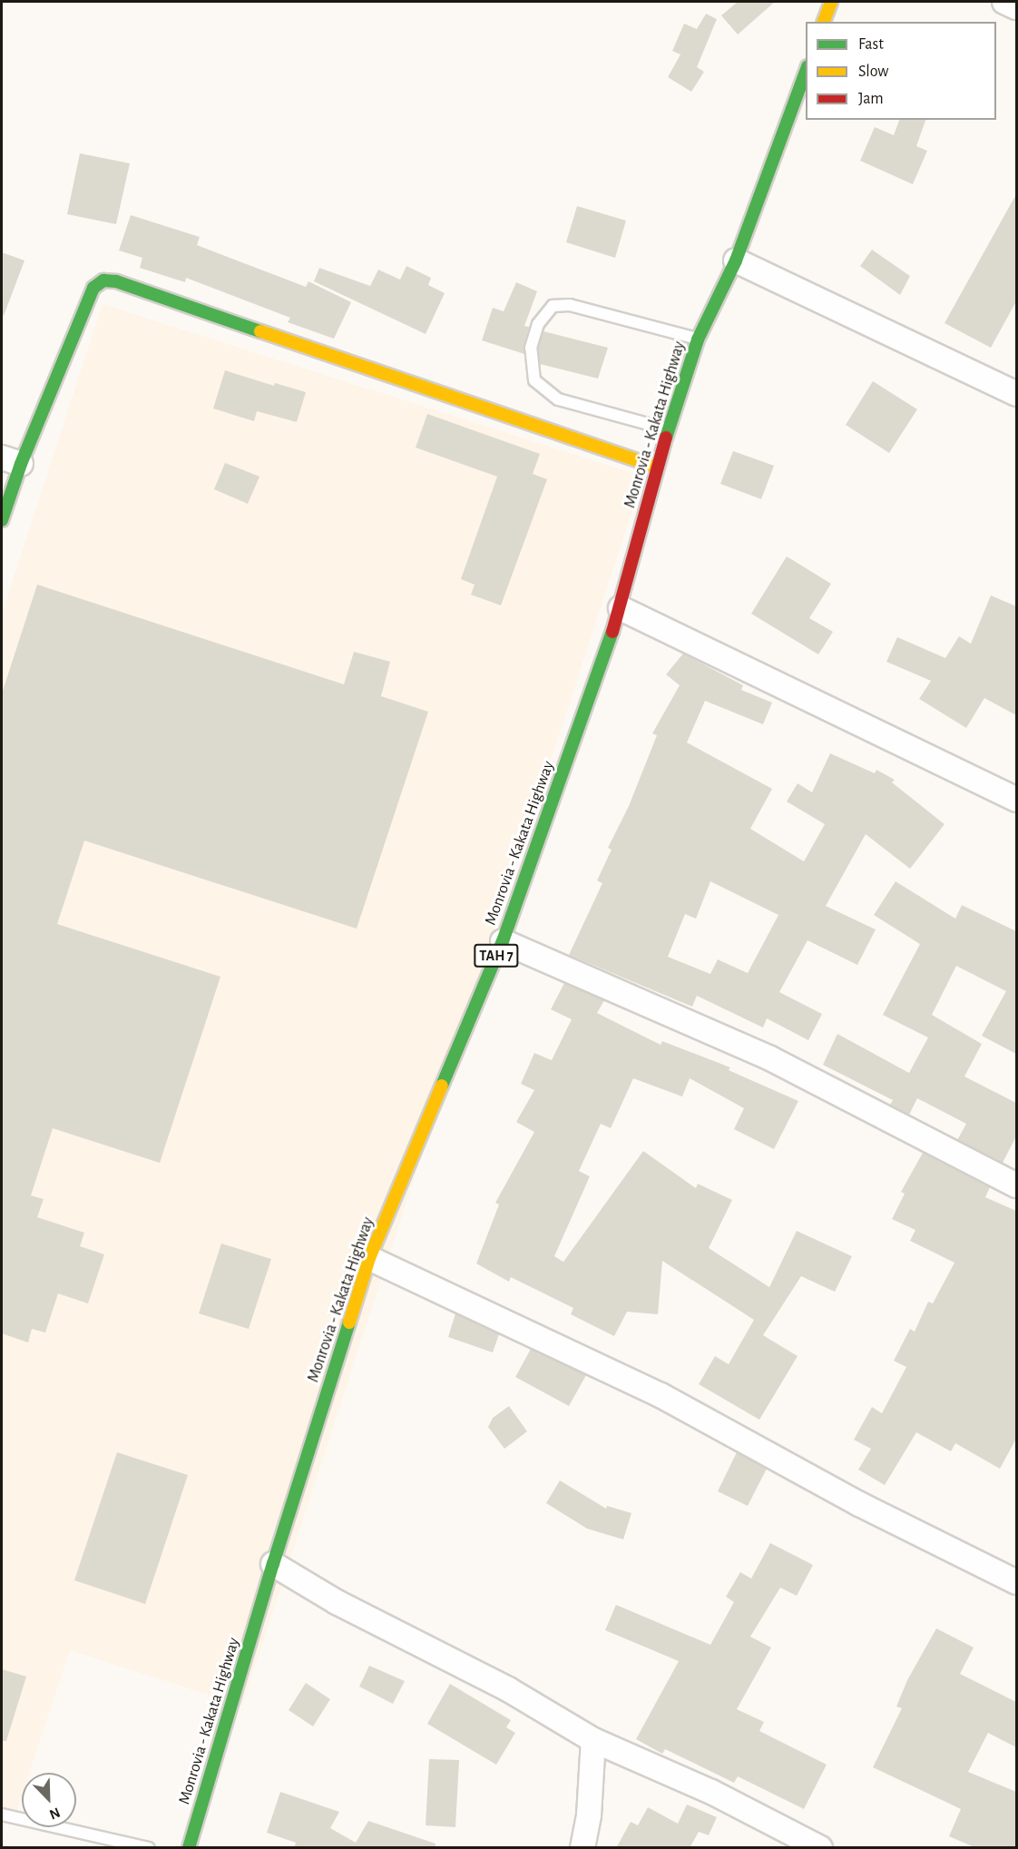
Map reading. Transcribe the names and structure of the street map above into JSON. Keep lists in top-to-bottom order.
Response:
{
  "streets": {
    "main road": ["Monrovia - Kakata Highway", "TAH 7"]
  },
  "legend": ["Fast", "Slow", "Jam"],
  "north": "bottom right"
}
